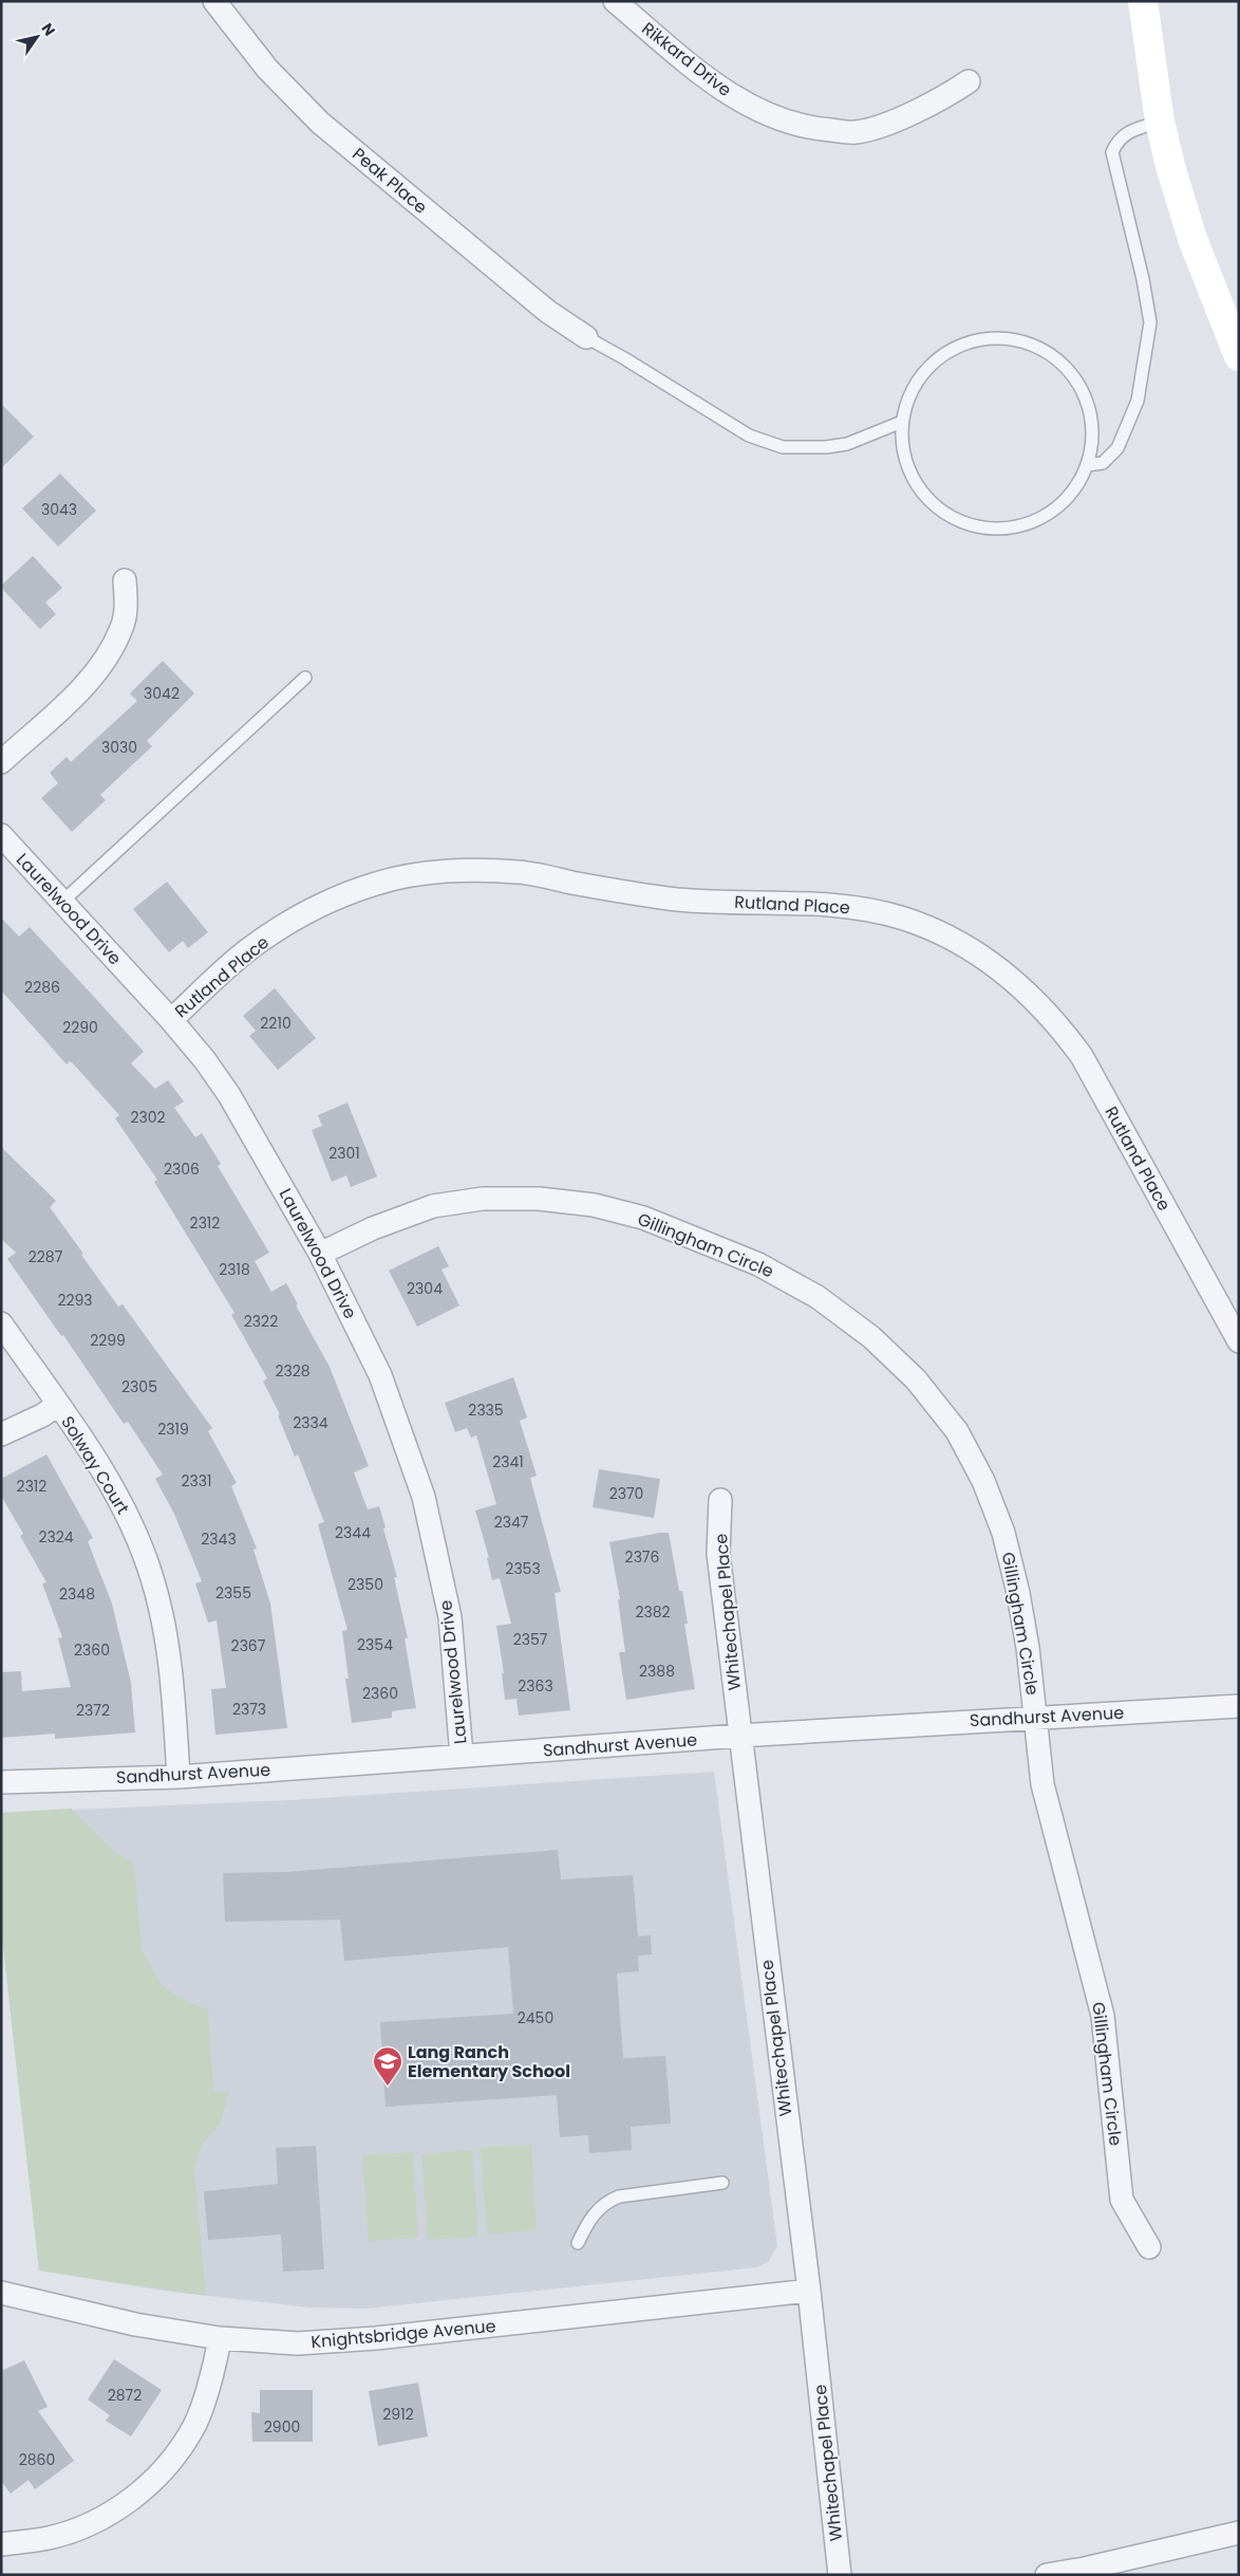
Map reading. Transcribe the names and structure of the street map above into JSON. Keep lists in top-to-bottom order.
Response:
{
  "streets": {
    "street": [
      "Rikkard Drive",
      "Peak Place",
      "Rutland Place",
      "Laurelwood Drive",
      "Gillingham Circle",
      "Solway Court",
      "Whitechapel Place",
      "Sandhurst Avenue",
      "Knightsbridge Avenue"
    ]
  },
  "crossings": [
    ["Rutland Place", "Laurelwood Drive"],
    ["Laurelwood Drive", "Gillingham Circle"],
    ["Laurelwood Drive", "Sandhurst Avenue"],
    ["Gillingham Circle", "Sandhurst Avenue"],
    ["Solway Court", "Sandhurst Avenue"],
    ["Whitechapel Place", "Sandhurst Avenue"],
    ["Whitechapel Place", "Knightsbridge Avenue"]
  ],
  "places": {
    "school or university": ["Lang Ranch Elementary School"]
  },
  "house_numbers": [
    "3043",
    "3042",
    "3030",
    "2286",
    "2210",
    "2290",
    "2302",
    "2301",
    "2306",
    "2312",
    "2287",
    "2318",
    "2304",
    "2293",
    "2322",
    "2299",
    "2328",
    "2305",
    "2335",
    "2334",
    "2319",
    "2341",
    "2331",
    "2312",
    "2370",
    "2347",
    "2344",
    "2324",
    "2343",
    "2376",
    "2353",
    "2350",
    "2355",
    "2348",
    "2382",
    "2357",
    "2354",
    "2367",
    "2360",
    "2388",
    "2363",
    "2360",
    "2373",
    "2372",
    "2450",
    "2872",
    "2912",
    "2900",
    "2860"
  ],
  "north": "top right"
}
